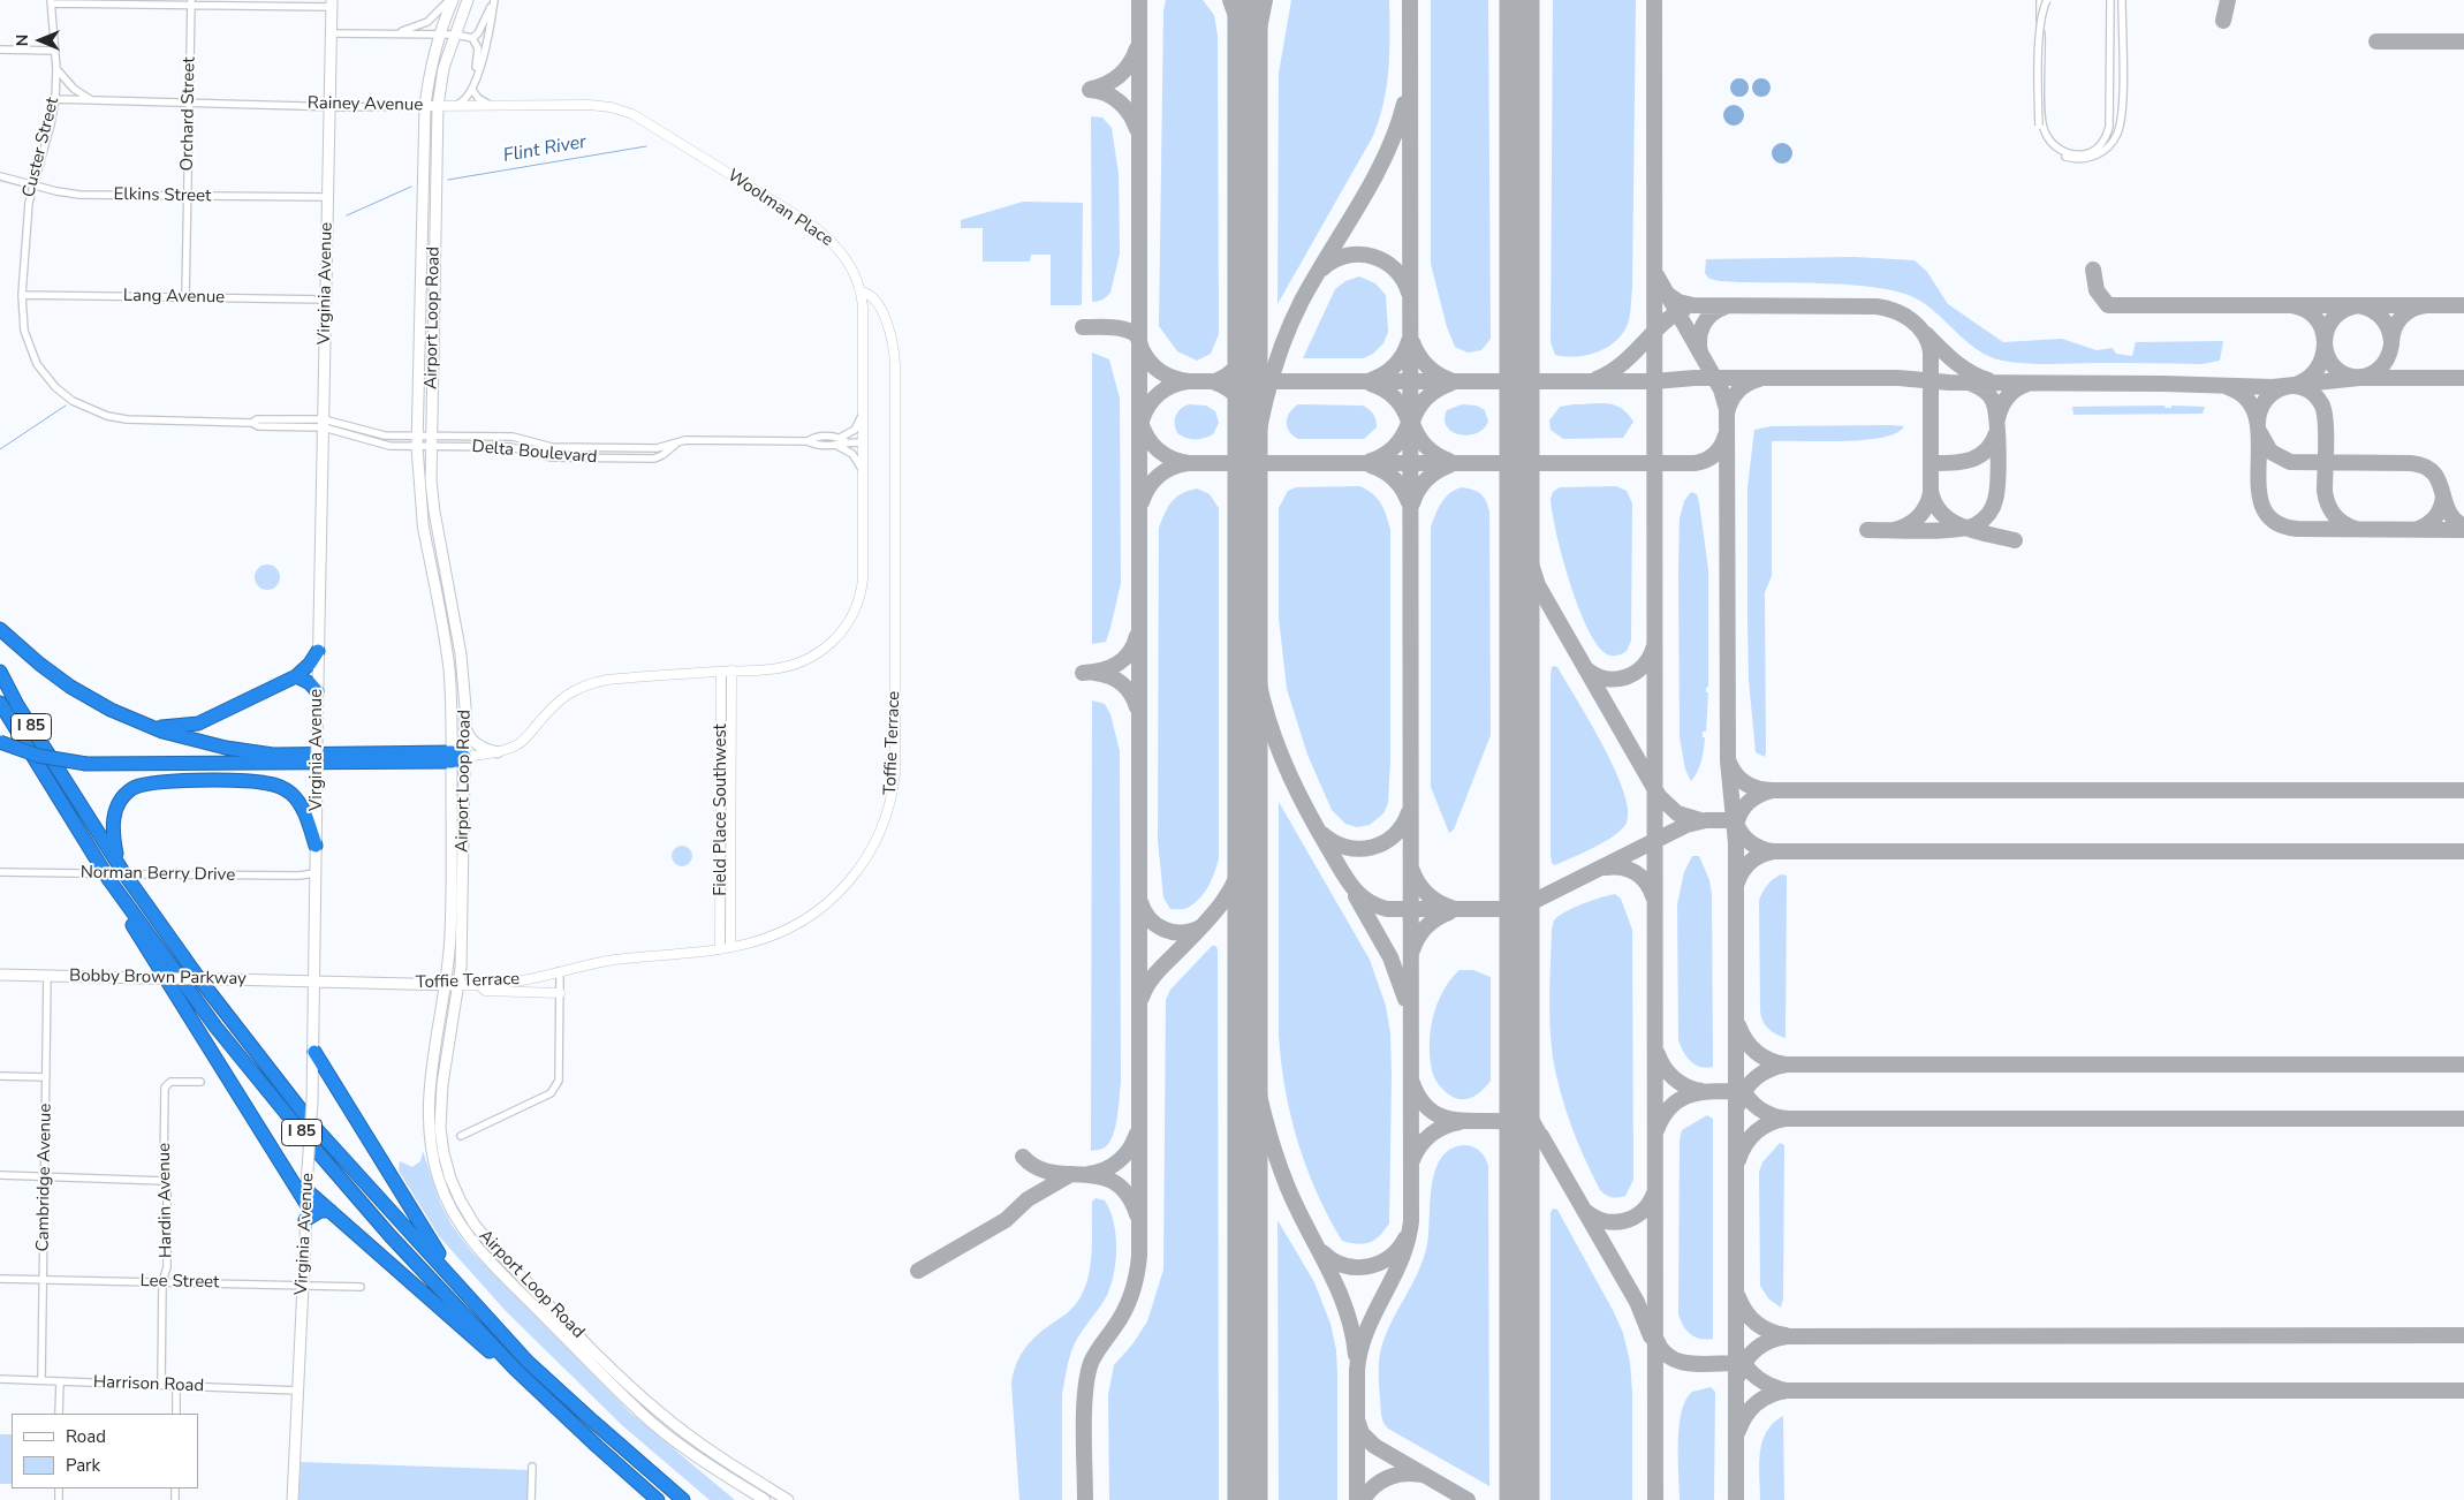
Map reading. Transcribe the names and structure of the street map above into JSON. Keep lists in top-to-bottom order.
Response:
{
  "streets": {
    "highway": ["I 85"],
    "main road": [
      "Virginia Avenue",
      "Airport Loop Road",
      "Toffie Terrace",
      "Bobby Brown Parkway"
    ],
    "street": [
      "Rainey Avenue",
      "Orchard Street",
      "Custer Street",
      "Elkins Street",
      "Woolman Place",
      "Lang Avenue",
      "Delta Boulevard",
      "Field Place Southwest",
      "Norman Berry Drive",
      "Cambridge Avenue",
      "Hardin Avenue",
      "Lee Street",
      "Harrison Road"
    ]
  },
  "crossings": [
    ["Rainey Avenue", "Orchard Street"],
    ["Rainey Avenue", "Custer Street"],
    ["Rainey Avenue", "Woolman Place"],
    ["Rainey Avenue", "Virginia Avenue"],
    ["Rainey Avenue", "Airport Loop Road"],
    ["Orchard Street", "Elkins Street"],
    ["Orchard Street", "Lang Avenue"],
    ["Custer Street", "Elkins Street"],
    ["Custer Street", "Virginia Avenue"],
    ["Custer Street", "Lang Avenue"],
    ["Custer Street", "Delta Boulevard"],
    ["Elkins Street", "Virginia Avenue"],
    ["Woolman Place", "Delta Boulevard"],
    ["Woolman Place", "Toffie Terrace"],
    ["Woolman Place", "Field Place Southwest"],
    ["Virginia Avenue", "Lang Avenue"],
    ["Virginia Avenue", "Delta Boulevard"],
    ["Virginia Avenue", "Toffie Terrace"],
    ["Virginia Avenue", "Norman Berry Drive"],
    ["Virginia Avenue", "Bobby Brown Parkway"],
    ["Virginia Avenue", "Lee Street"],
    ["Virginia Avenue", "Harrison Road"],
    ["Airport Loop Road", "Delta Boulevard"],
    ["Airport Loop Road", "Toffie Terrace"],
    ["Toffie Terrace", "Field Place Southwest"],
    ["Toffie Terrace", "Bobby Brown Parkway"],
    ["Bobby Brown Parkway", "Cambridge Avenue"],
    ["Cambridge Avenue", "Lee Street"],
    ["Cambridge Avenue", "Harrison Road"],
    ["Hardin Avenue", "Lee Street"],
    ["Hardin Avenue", "Harrison Road"]
  ],
  "water": ["Flint River"],
  "legend": ["Road", "Park"],
  "north": "left"
}
